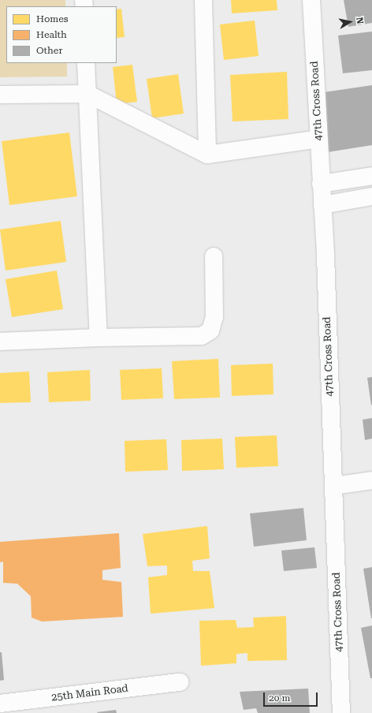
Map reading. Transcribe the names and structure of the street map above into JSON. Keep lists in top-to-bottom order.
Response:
{
  "streets": {
    "street": ["47th Cross Road", "25th Main Road"]
  },
  "legend": ["Homes", "Health", "Other"],
  "scale_bar": "20 m",
  "north": "right"
}
